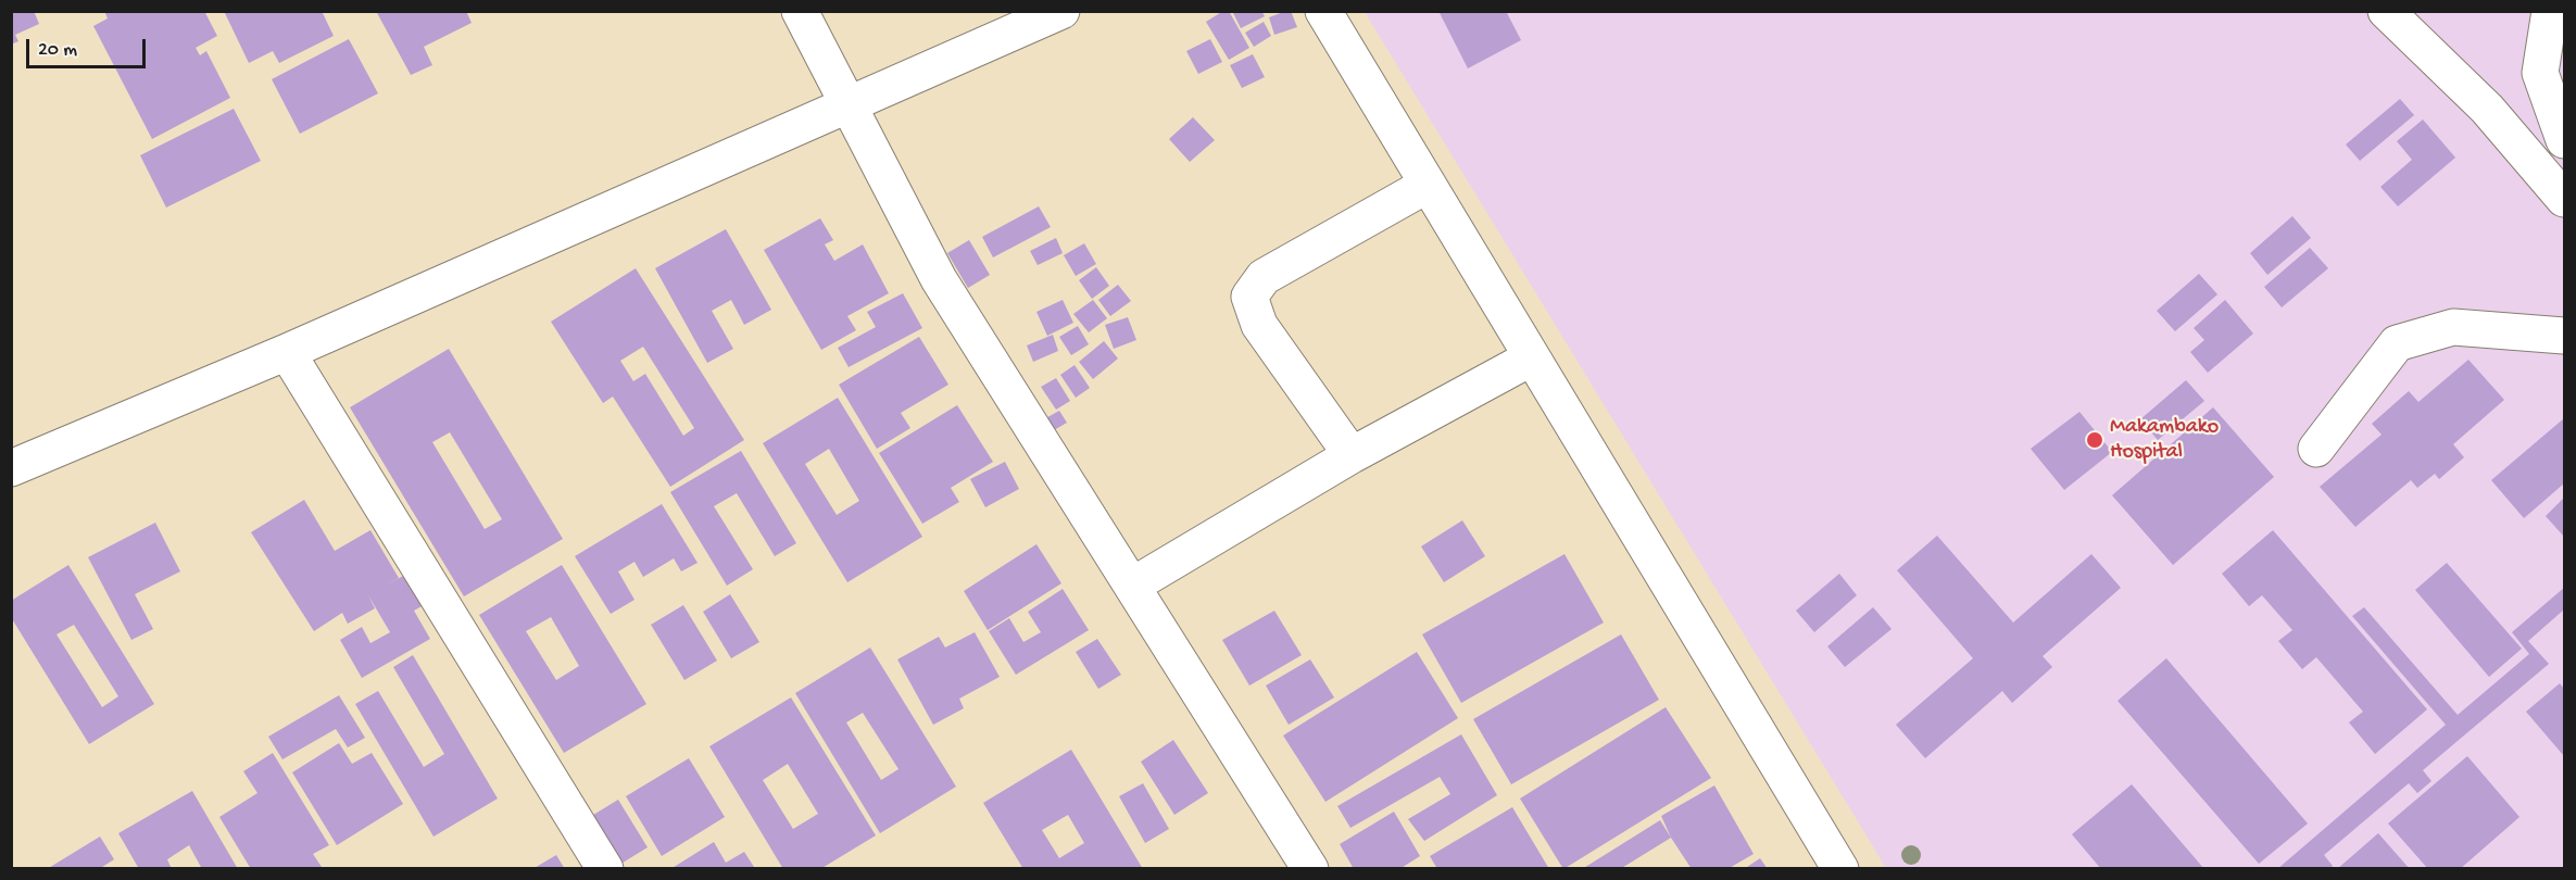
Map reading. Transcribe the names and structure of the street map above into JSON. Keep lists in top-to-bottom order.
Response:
{
  "places": ["Makambako Hospital"],
  "scale_bar": "20 m"
}
